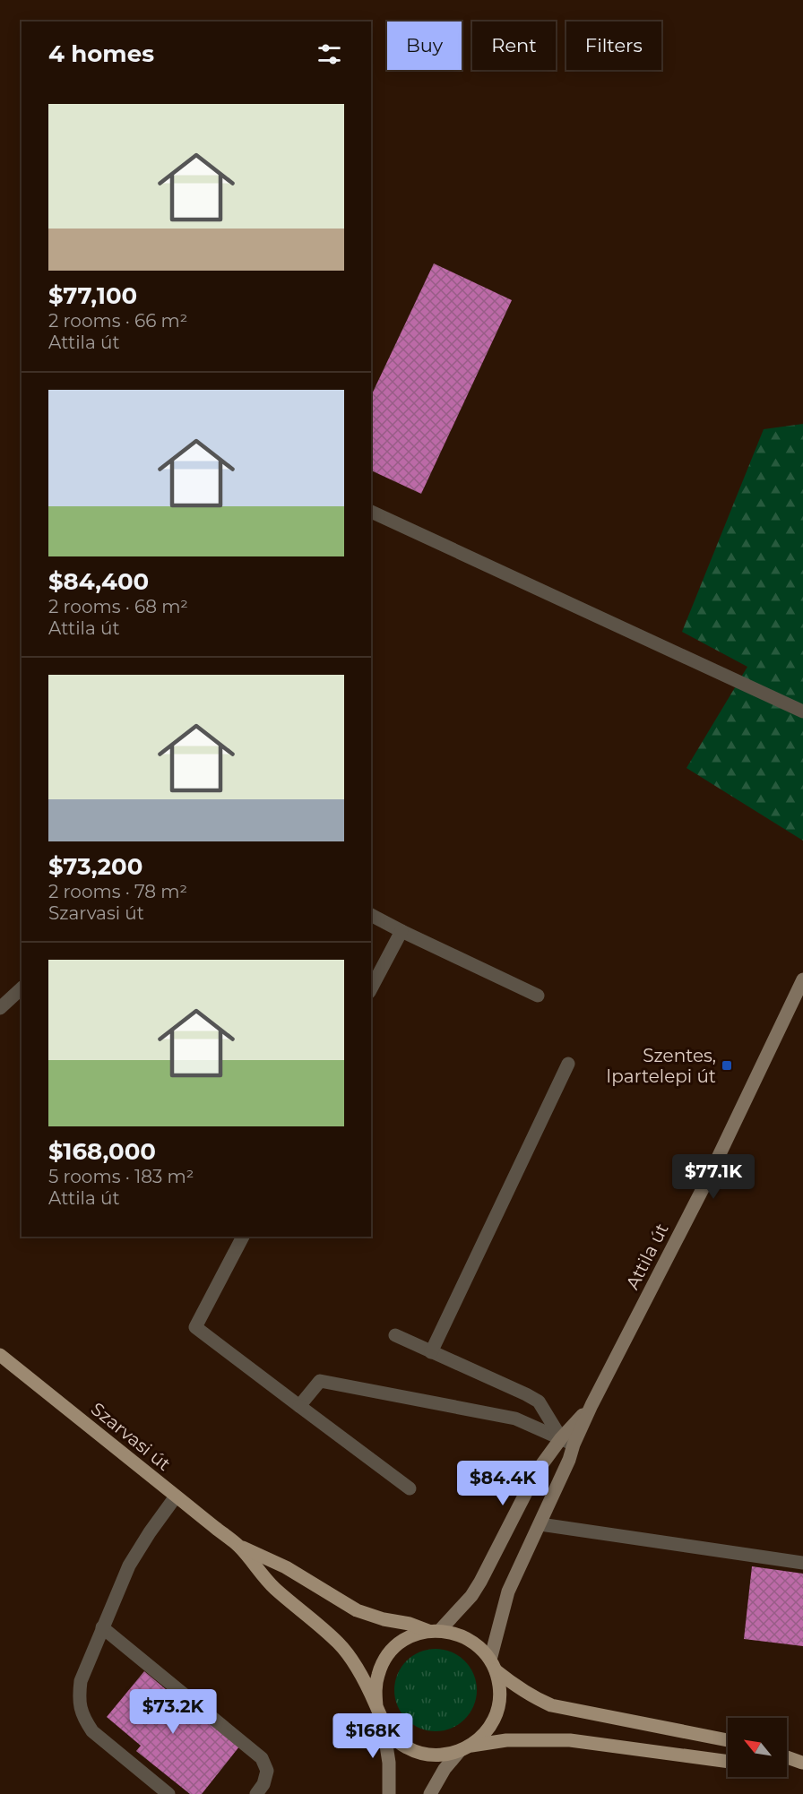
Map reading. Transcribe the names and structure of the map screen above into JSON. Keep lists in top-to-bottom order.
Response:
{
  "streets": {
    "main road": ["Attila út", "Szarvasi út"]
  },
  "places": {
    "transit": ["Szentes, Ipartelepi út"]
  },
  "north": "top left",
  "page": {
    "chip": ["Buy", "Rent", "Filters"],
    "heading": "4 homes",
    "list": [
      {
        "name": "$77,100",
        "note": "2 rooms · 66 m² · Attila út"
      },
      {
        "name": "$84,400",
        "note": "2 rooms · 68 m² · Attila út"
      },
      {
        "name": "$73,200",
        "note": "2 rooms · 78 m² · Szarvasi út"
      },
      {
        "name": "$168,000",
        "note": "5 rooms · 183 m² · Attila út"
      }
    ],
    "price": [
      "$77.1K",
      "$84.4K",
      "$73.2K",
      "$168K"
    ]
  }
}
